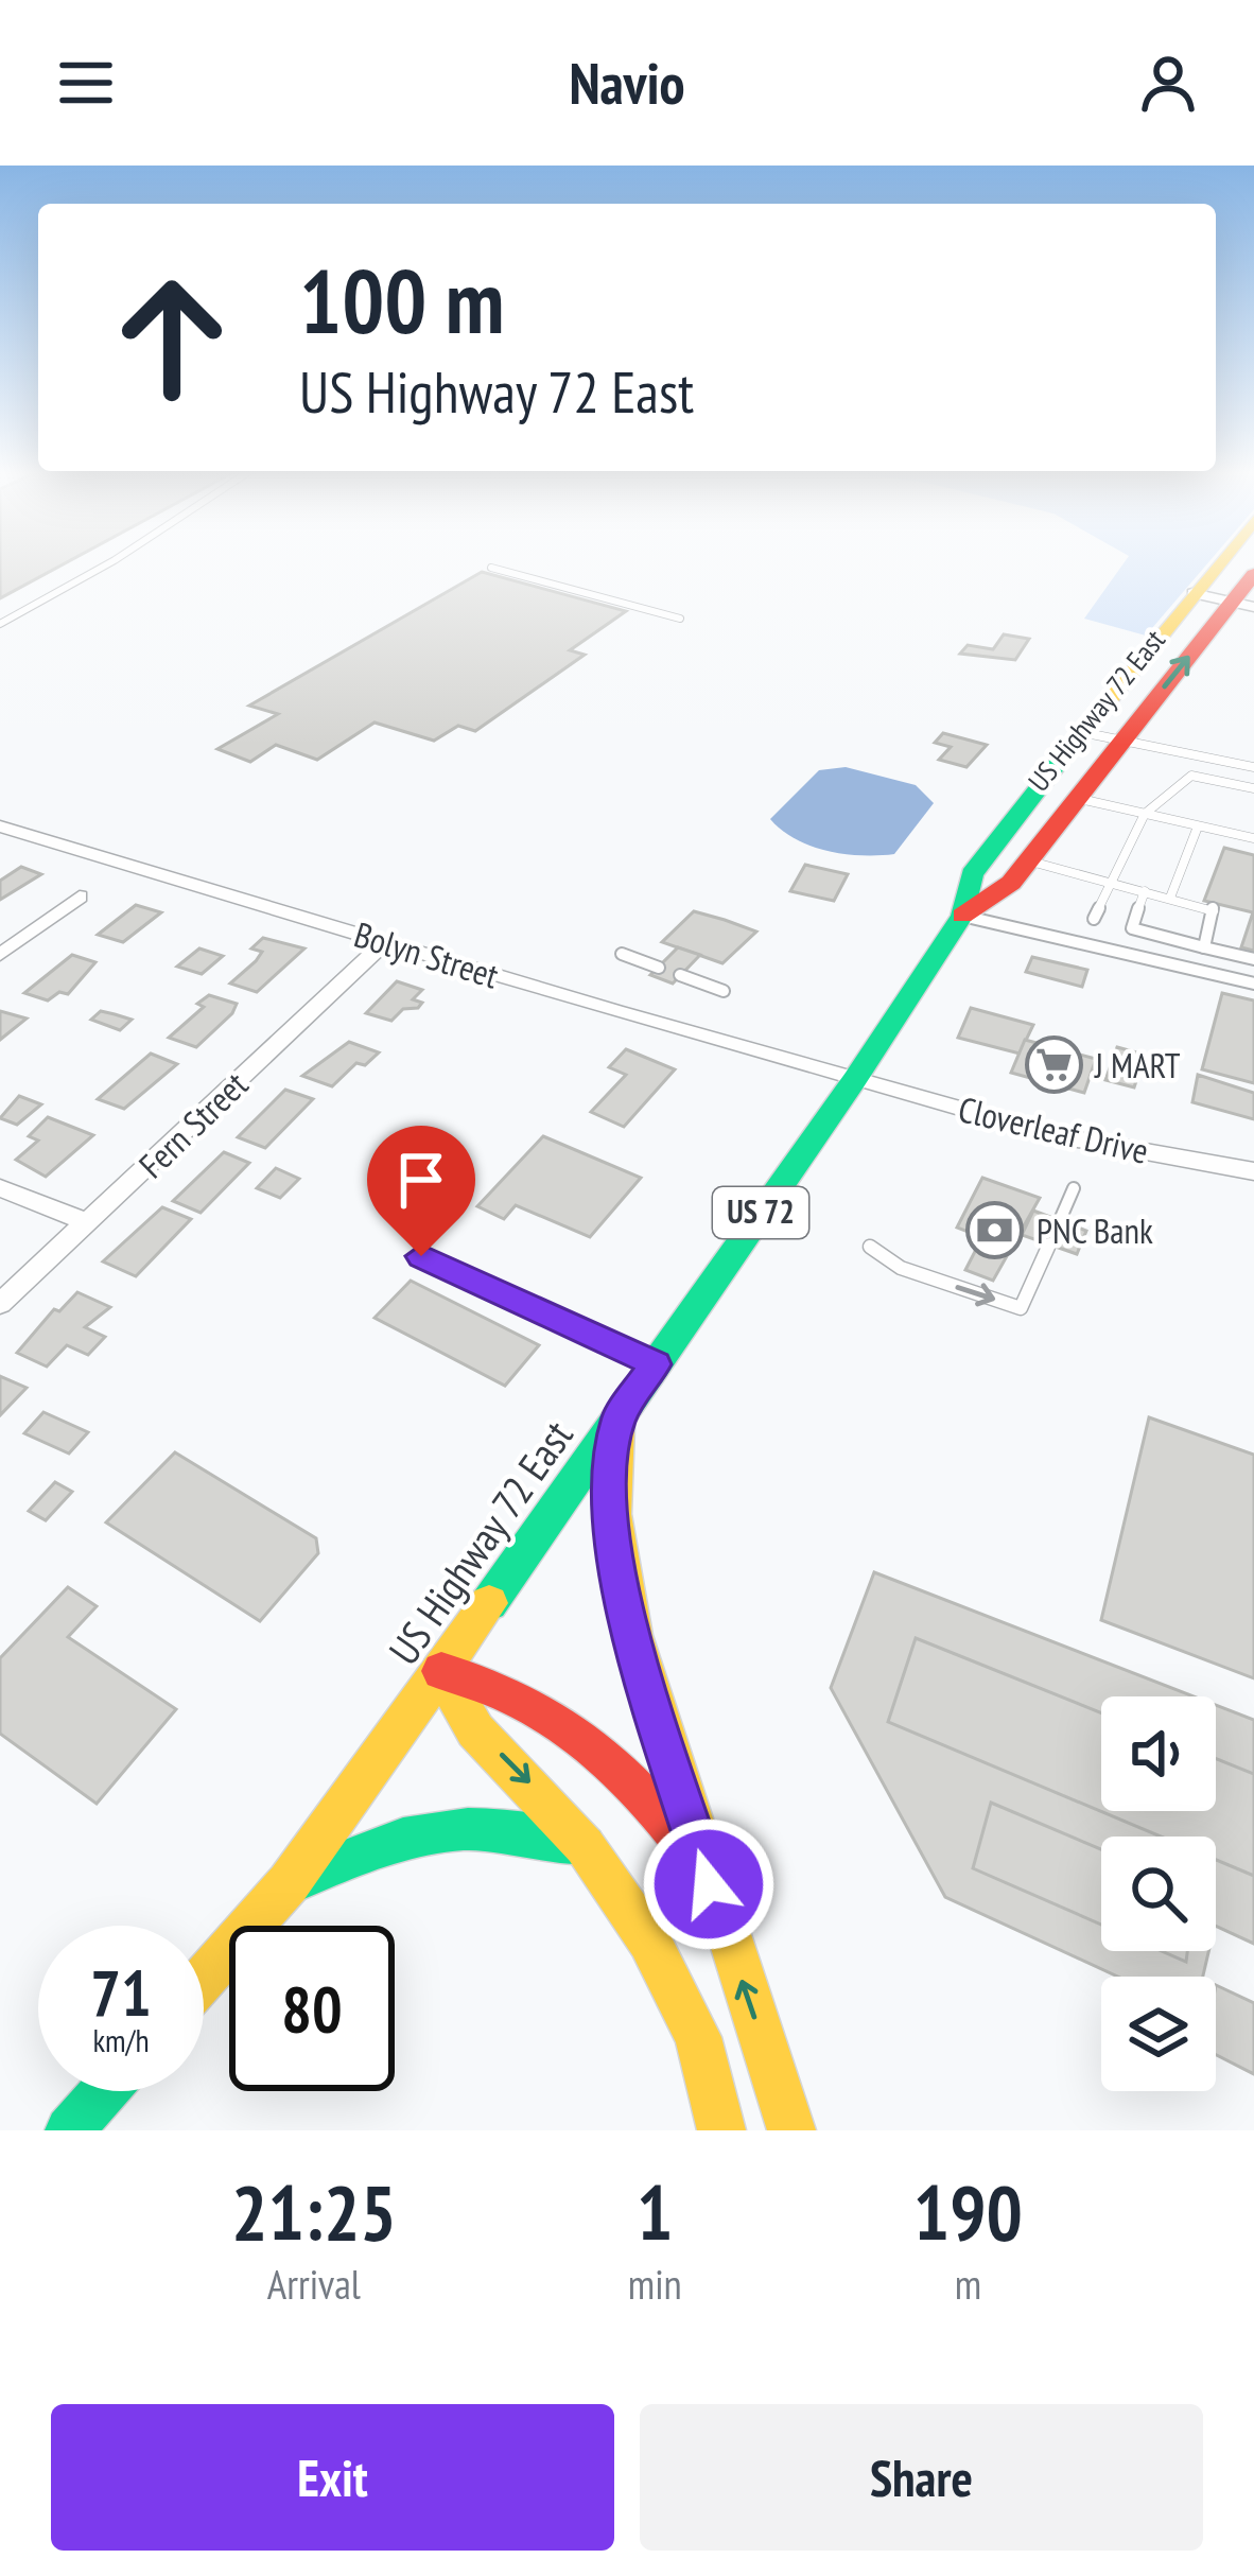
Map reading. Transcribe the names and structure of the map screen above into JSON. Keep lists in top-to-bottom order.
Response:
{
  "streets": {
    "highway": ["US Highway 72 East", "US 72"],
    "street": ["Bolyn Street", "Fern Street", "Cloverleaf Drive"]
  },
  "crossings": [
    ["US Highway 72 East", "Bolyn Street"],
    ["US Highway 72 East", "Cloverleaf Drive"],
    ["Bolyn Street", "Fern Street"],
    ["Bolyn Street", "Cloverleaf Drive"]
  ],
  "places": {
    "supermarket": ["J MART"],
    "bank": ["PNC Bank"]
  },
  "page": {
    "header": "Navio",
    "turn": ["100 m", "US Highway 72 East"],
    "speed": "71 km/h",
    "limit": "80",
    "eta": [
      "21:25",
      "Arrival",
      "1",
      "min",
      "190",
      "m"
    ],
    "buttons": ["Exit", "Share"]
  }
}
